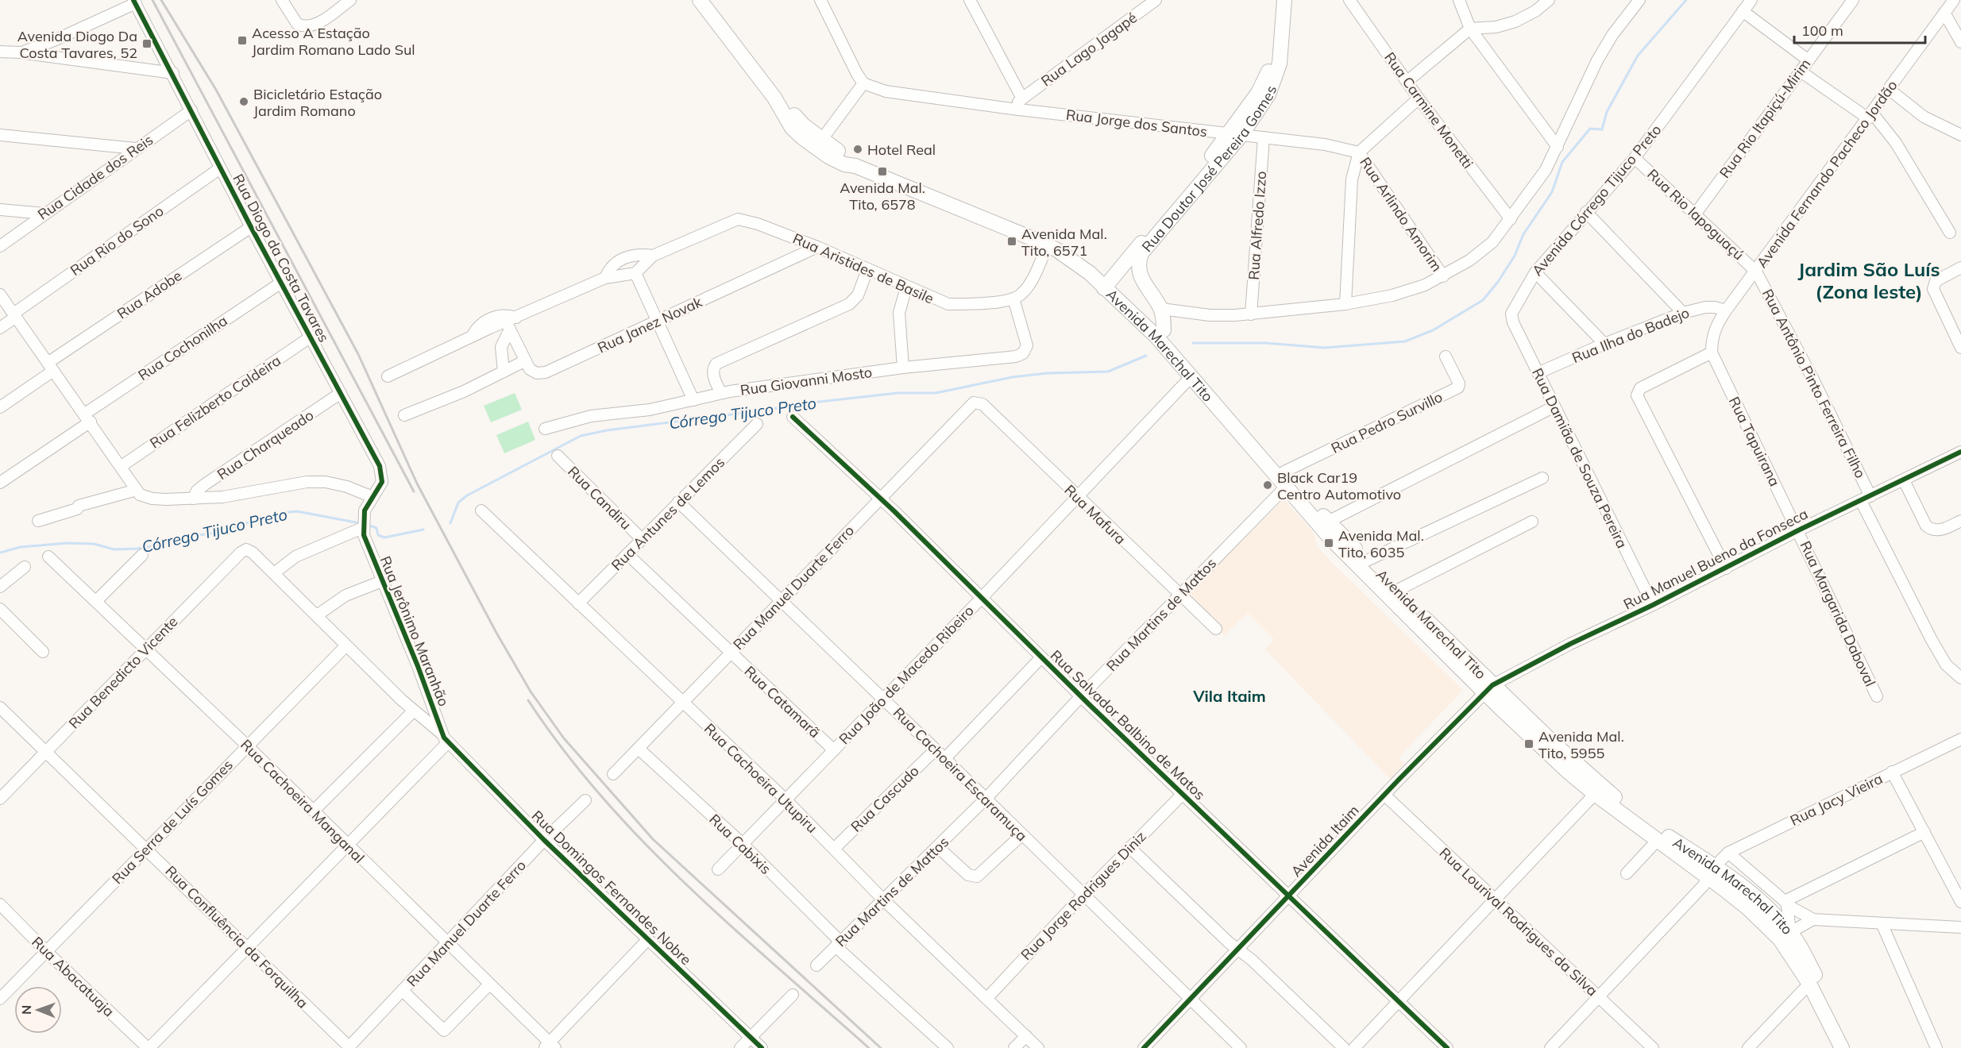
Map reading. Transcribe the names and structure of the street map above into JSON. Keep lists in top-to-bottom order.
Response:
{
  "streets": {
    "main road": ["Rua Doutor José Pereira Gomes", "Avenida Marechal Tito"],
    "street": [
      "Rua Lago Jagapé",
      "Rua Carmine Monetti",
      "Rua Rio Itapiçú-Mirim",
      "Rua Jorge dos Santos",
      "Avenida Fernando Pacheco Jordão",
      "Rua Cidade dos Reis",
      "Avenida Córrego Tijuco Preto",
      "Rua Arlindo Amorim",
      "Rua Rio Iapoguaçú",
      "Rua Alfredo Izzo",
      "Rua Rio do Sono",
      "Rua Diogo da Costa Tavares",
      "Rua Aristides de Basile",
      "Rua Adobe",
      "Rua Janez Novak",
      "Rua Ilha do Badejo",
      "Rua Cochonilha",
      "Rua Giovanni Mosto",
      "Rua Antônio Pinto Ferreira Filho",
      "Rua Felizberto Caldeira",
      "Rua Pedro Survillo",
      "Rua Tapuirana",
      "Rua Charqueado",
      "Rua Damião de Souza Pereira",
      "Rua Candiru",
      "Rua Antunes de Lemos",
      "Rua Mafura",
      "Rua Manuel Bueno da Fonseca",
      "Rua Manuel Duarte Ferro",
      "Rua Margarida Daboval",
      "Rua Martins de Mattos",
      "Rua Jerônimo Maranhão",
      "Rua Benedicto Vicente",
      "Rua João de Macedo Ribeiro",
      "Rua Catamarã",
      "Rua Salvador Balbino de Matos",
      "Rua Cachoeira Escaramuça",
      "Rua Cachoeira Utupiru",
      "Rua Cascudo",
      "Rua Jacy Vieira",
      "Rua Cachoeira Manganal",
      "Rua Serra de Luís Gomes",
      "Avenida Itaim",
      "Rua Cabixis",
      "Rua Domingos Fernandes Nobre",
      "Rua Jorge Rodrigues Diniz",
      "Rua Lourival Rodrigues da Silva",
      "Rua Confluência da Forquilha",
      "Rua Abacatuaja"
    ]
  },
  "crossings": [
    ["Rua Lago Jagapé", "Rua Jorge dos Santos"],
    ["Rua Rio Itapiçú-Mirim", "Rua Rio Iapoguaçú"],
    ["Rua Jorge dos Santos", "Rua Doutor José Pereira Gomes"],
    ["Rua Jorge dos Santos", "Rua Arlindo Amorim"],
    ["Rua Jorge dos Santos", "Rua Alfredo Izzo"],
    ["Rua Doutor José Pereira Gomes", "Avenida Marechal Tito"],
    ["Avenida Fernando Pacheco Jordão", "Rua Rio Iapoguaçú"],
    ["Avenida Fernando Pacheco Jordão", "Rua Ilha do Badejo"],
    ["Avenida Fernando Pacheco Jordão", "Rua Antônio Pinto Ferreira Filho"],
    ["Avenida Fernando Pacheco Jordão", "Rua Tapuirana"],
    ["Rua Cidade dos Reis", "Rua Diogo da Costa Tavares"],
    ["Avenida Córrego Tijuco Preto", "Rua Rio Iapoguaçú"],
    ["Avenida Córrego Tijuco Preto", "Rua Damião de Souza Pereira"],
    ["Rua Rio Iapoguaçú", "Rua Antônio Pinto Ferreira Filho"],
    ["Rua Rio do Sono", "Rua Diogo da Costa Tavares"],
    ["Rua Diogo da Costa Tavares", "Rua Adobe"],
    ["Rua Diogo da Costa Tavares", "Rua Cochonilha"],
    ["Rua Diogo da Costa Tavares", "Rua Felizberto Caldeira"],
    ["Rua Diogo da Costa Tavares", "Rua Charqueado"],
    ["Rua Diogo da Costa Tavares", "Rua Jerônimo Maranhão"],
    ["Rua Aristides de Basile", "Rua Janez Novak"],
    ["Rua Aristides de Basile", "Rua Giovanni Mosto"],
    ["Rua Ilha do Badejo", "Rua Damião de Souza Pereira"],
    ["Avenida Marechal Tito", "Rua Pedro Survillo"],
    ["Avenida Marechal Tito", "Rua Manuel Bueno da Fonseca"],
    ["Avenida Marechal Tito", "Rua Martins de Mattos"],
    ["Avenida Marechal Tito", "Rua João de Macedo Ribeiro"],
    ["Avenida Marechal Tito", "Rua Jacy Vieira"],
    ["Avenida Marechal Tito", "Avenida Itaim"],
    ["Rua Antônio Pinto Ferreira Filho", "Rua Manuel Bueno da Fonseca"],
    ["Rua Tapuirana", "Rua Manuel Bueno da Fonseca"],
    ["Rua Tapuirana", "Rua Margarida Daboval"],
    ["Rua Damião de Souza Pereira", "Rua Manuel Bueno da Fonseca"],
    ["Rua Candiru", "Rua Antunes de Lemos"],
    ["Rua Antunes de Lemos", "Rua Catamarã"],
    ["Rua Antunes de Lemos", "Rua Cachoeira Escaramuça"],
    ["Rua Antunes de Lemos", "Rua Cachoeira Utupiru"],
    ["Rua Mafura", "Rua Manuel Duarte Ferro"],
    ["Rua Mafura", "Rua Martins de Mattos"],
    ["Rua Mafura", "Rua João de Macedo Ribeiro"],
    ["Rua Manuel Bueno da Fonseca", "Rua Margarida Daboval"],
    ["Rua Manuel Bueno da Fonseca", "Avenida Itaim"],
    ["Rua Manuel Duarte Ferro", "Rua Catamarã"],
    ["Rua Manuel Duarte Ferro", "Rua Salvador Balbino de Matos"],
    ["Rua Manuel Duarte Ferro", "Rua Cachoeira Escaramuça"],
    ["Rua Manuel Duarte Ferro", "Rua Cachoeira Utupiru"],
    ["Rua Manuel Duarte Ferro", "Rua Cachoeira Manganal"],
    ["Rua Manuel Duarte Ferro", "Rua Cabixis"],
    ["Rua Manuel Duarte Ferro", "Rua Domingos Fernandes Nobre"],
    ["Rua Manuel Duarte Ferro", "Rua Confluência da Forquilha"],
    ["Rua Martins de Mattos", "Rua Salvador Balbino de Matos"],
    ["Rua Martins de Mattos", "Rua Cachoeira Escaramuça"],
    ["Rua Martins de Mattos", "Rua Cachoeira Utupiru"],
    ["Rua Martins de Mattos", "Rua Cabixis"],
    ["Rua Jerônimo Maranhão", "Rua Domingos Fernandes Nobre"],
    ["Rua Benedicto Vicente", "Rua Cachoeira Manganal"],
    ["Rua Benedicto Vicente", "Rua Domingos Fernandes Nobre"],
    ["Rua Benedicto Vicente", "Rua Confluência da Forquilha"],
    ["Rua João de Macedo Ribeiro", "Rua Catamarã"],
    ["Rua João de Macedo Ribeiro", "Rua Salvador Balbino de Matos"],
    ["Rua João de Macedo Ribeiro", "Rua Cachoeira Escaramuça"],
    ["Rua João de Macedo Ribeiro", "Rua Cachoeira Utupiru"],
    ["Rua João de Macedo Ribeiro", "Rua Cabixis"],
    ["Rua Salvador Balbino de Matos", "Avenida Itaim"],
    ["Rua Salvador Balbino de Matos", "Rua Jorge Rodrigues Diniz"],
    ["Rua Cachoeira Escaramuça", "Rua Cascudo"],
    ["Rua Cachoeira Escaramuça", "Avenida Itaim"],
    ["Rua Cachoeira Escaramuça", "Rua Jorge Rodrigues Diniz"],
    ["Rua Cachoeira Utupiru", "Rua Cascudo"],
    ["Rua Cachoeira Utupiru", "Rua Jorge Rodrigues Diniz"],
    ["Rua Jacy Vieira", "Rua Lourival Rodrigues da Silva"],
    ["Rua Cachoeira Manganal", "Rua Serra de Luís Gomes"],
    ["Rua Serra de Luís Gomes", "Rua Domingos Fernandes Nobre"],
    ["Rua Serra de Luís Gomes", "Rua Confluência da Forquilha"],
    ["Rua Serra de Luís Gomes", "Rua Abacatuaja"],
    ["Avenida Itaim", "Rua Lourival Rodrigues da Silva"]
  ],
  "districts": ["Jardim São Luís (Zona leste)", "Vila Itaim"],
  "water": ["Córrego Tijuco Preto"],
  "places": {
    "transit": [
      "Acesso A Estação Jardim Romano Lado Sul",
      "Avenida Diogo Da Costa Tavares, 52",
      "Avenida Mal. Tito, 6578",
      "Avenida Mal. Tito, 6571",
      "Avenida Mal. Tito, 6035",
      "Avenida Mal. Tito, 5955"
    ],
    "other": ["Bicicletário Estação Jardim Romano", "Hotel Real", "Black Car19 Centro Automotivo"]
  },
  "scale_bar": "100 m",
  "north": "left"
}
